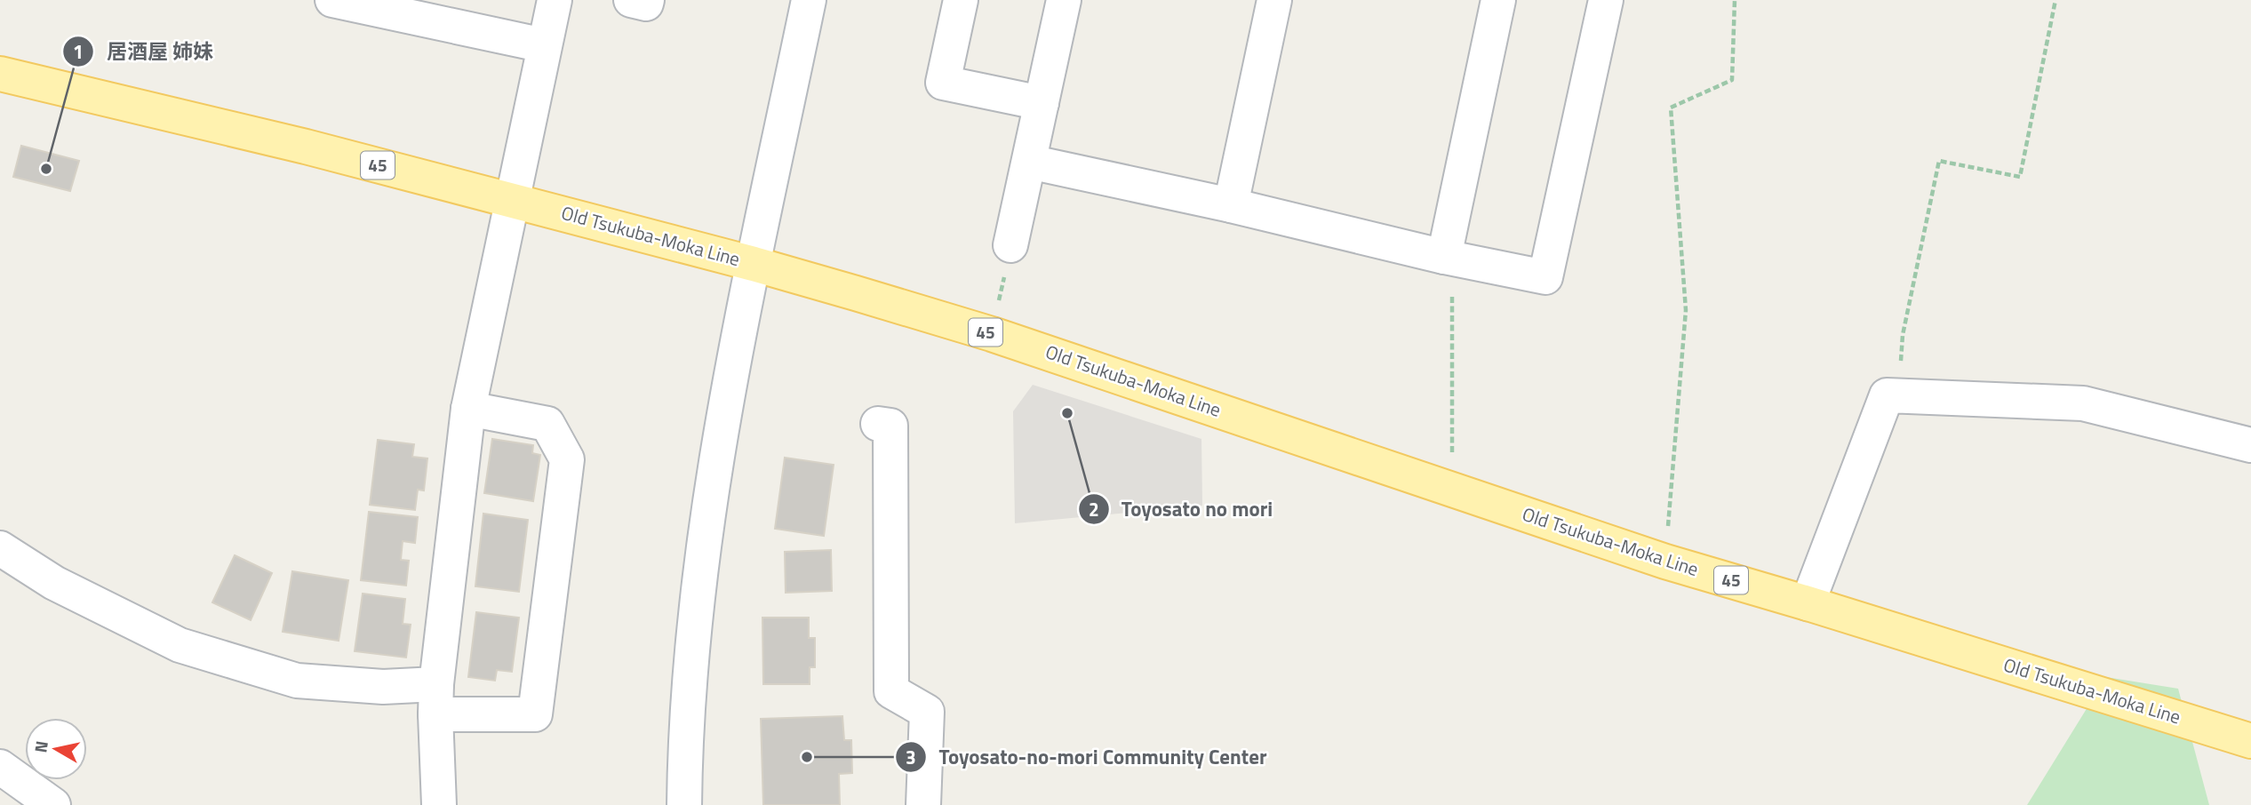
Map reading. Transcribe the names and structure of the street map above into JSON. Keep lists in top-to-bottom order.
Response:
{
  "streets": {
    "main road": ["45", "Old Tsukuba-Moka Line"]
  },
  "places": ["居酒屋 姉妹", "Toyosato no mori", "Toyosato-no-mori Community Center"],
  "north": "left"
}
